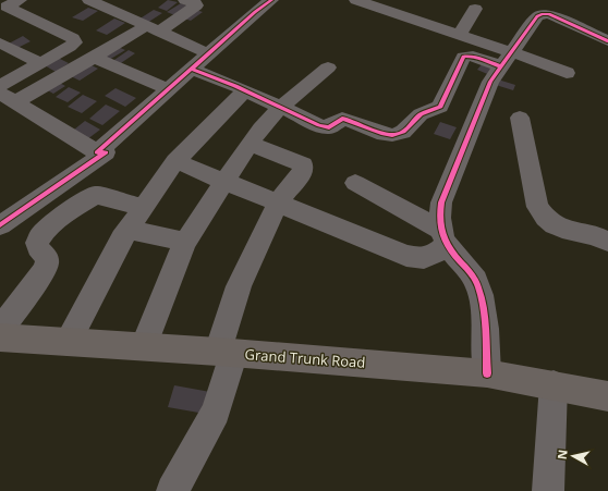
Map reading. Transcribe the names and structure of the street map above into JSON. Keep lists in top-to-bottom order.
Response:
{
  "streets": {
    "main road": ["Grand Trunk Road"]
  },
  "north": "left"
}
